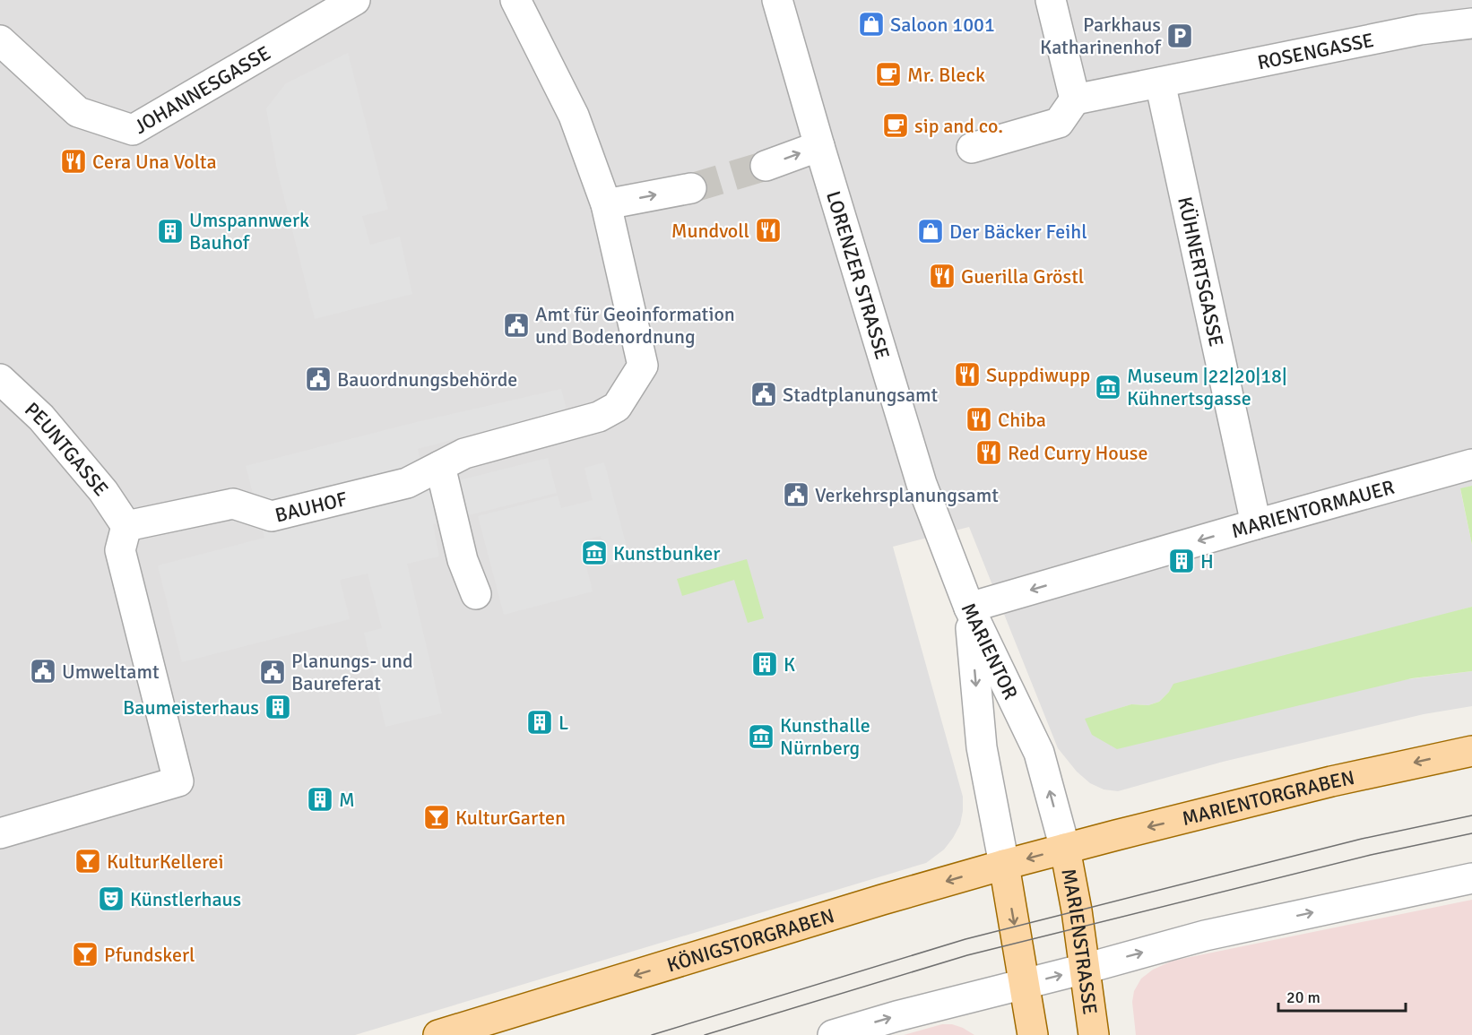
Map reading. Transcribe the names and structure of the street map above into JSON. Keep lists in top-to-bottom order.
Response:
{
  "streets": {
    "main road": ["MARIENTORGRABEN", "KÖNIGSTORGRABEN", "MARIENSTRASSE"],
    "street": [
      "ROSENGASSE",
      "JOHANNESGASSE",
      "KÜHNERTSGASSE",
      "LORENZER STRASSE",
      "PEUNTGASSE",
      "BAUHOF",
      "MARIENTORMAUER",
      "MARIENTOR"
    ]
  },
  "crossings": [
    ["ROSENGASSE", "KÜHNERTSGASSE"],
    ["KÜHNERTSGASSE", "MARIENTORMAUER"],
    ["LORENZER STRASSE", "MARIENTORMAUER"],
    ["LORENZER STRASSE", "MARIENTOR"],
    ["PEUNTGASSE", "BAUHOF"],
    ["MARIENTORMAUER", "MARIENTOR"],
    ["MARIENTOR", "MARIENTORGRABEN"],
    ["MARIENTOR", "KÖNIGSTORGRABEN"],
    ["MARIENTOR", "MARIENSTRASSE"],
    ["MARIENTORGRABEN", "KÖNIGSTORGRABEN"],
    ["MARIENTORGRABEN", "MARIENSTRASSE"],
    ["KÖNIGSTORGRABEN", "MARIENSTRASSE"]
  ],
  "one_way": ["MARIENTORMAUER", "MARIENTORGRABEN", "KÖNIGSTORGRABEN"],
  "places": {
    "shop": ["Saloon 1001", "Der Bäcker Feihl"],
    "parking": ["Parkhaus Katharinenhof"],
    "cafe": ["Mr. Bleck", "sip and co."],
    "restaurant": [
      "Cera Una Volta",
      "Mundvoll",
      "Guerilla Gröstl",
      "Suppdiwupp",
      "Chiba",
      "Red Curry House"
    ],
    "building": [
      "Umspannwerk Bauhof",
      "H",
      "K",
      "Baumeisterhaus",
      "L",
      "M"
    ],
    "public building": [
      "Amt für Geoinformation und Bodenordnung",
      "Bauordnungsbehörde",
      "Stadtplanungsamt",
      "Verkehrsplanungsamt",
      "Umweltamt",
      "Planungs- und Baureferat"
    ],
    "museum": ["Museum |22|20|18| Kühnertsgasse", "Kunstbunker", "Kunsthalle Nürnberg"],
    "bar": ["KulturGarten", "KulturKellerei", "Pfundskerl"],
    "theatre": ["Künstlerhaus"]
  },
  "scale_bar": "20 m"
}
